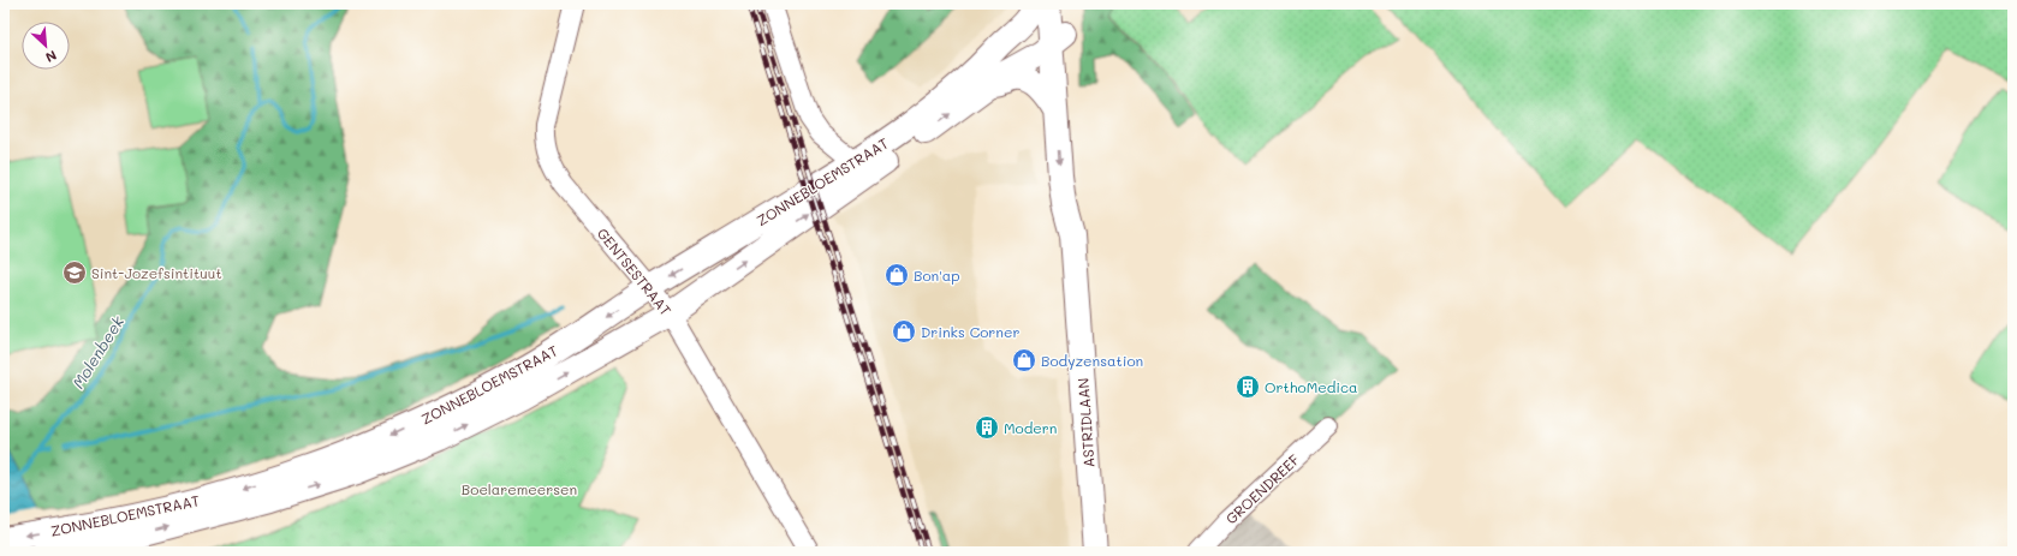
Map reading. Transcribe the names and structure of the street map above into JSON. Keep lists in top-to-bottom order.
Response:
{
  "streets": {
    "main road": ["ZONNEBLOEMSTRAAT", "ASTRIDLAAN"],
    "street": ["GENTSESTRAAT", "GROENDREEF"]
  },
  "crossings": [
    ["ZONNEBLOEMSTRAAT", "GENTSESTRAAT"],
    ["ZONNEBLOEMSTRAAT", "ASTRIDLAAN"]
  ],
  "water": ["Molenbeek"],
  "parks": ["Boelaremeersen"],
  "places": {
    "school or university": ["Sint-Jozefsintituut"],
    "shop": ["Bon'ap", "Drinks Corner", "Bodyzensation"],
    "building": ["OrthoMedica", "Modern"]
  },
  "north": "bottom right"
}
